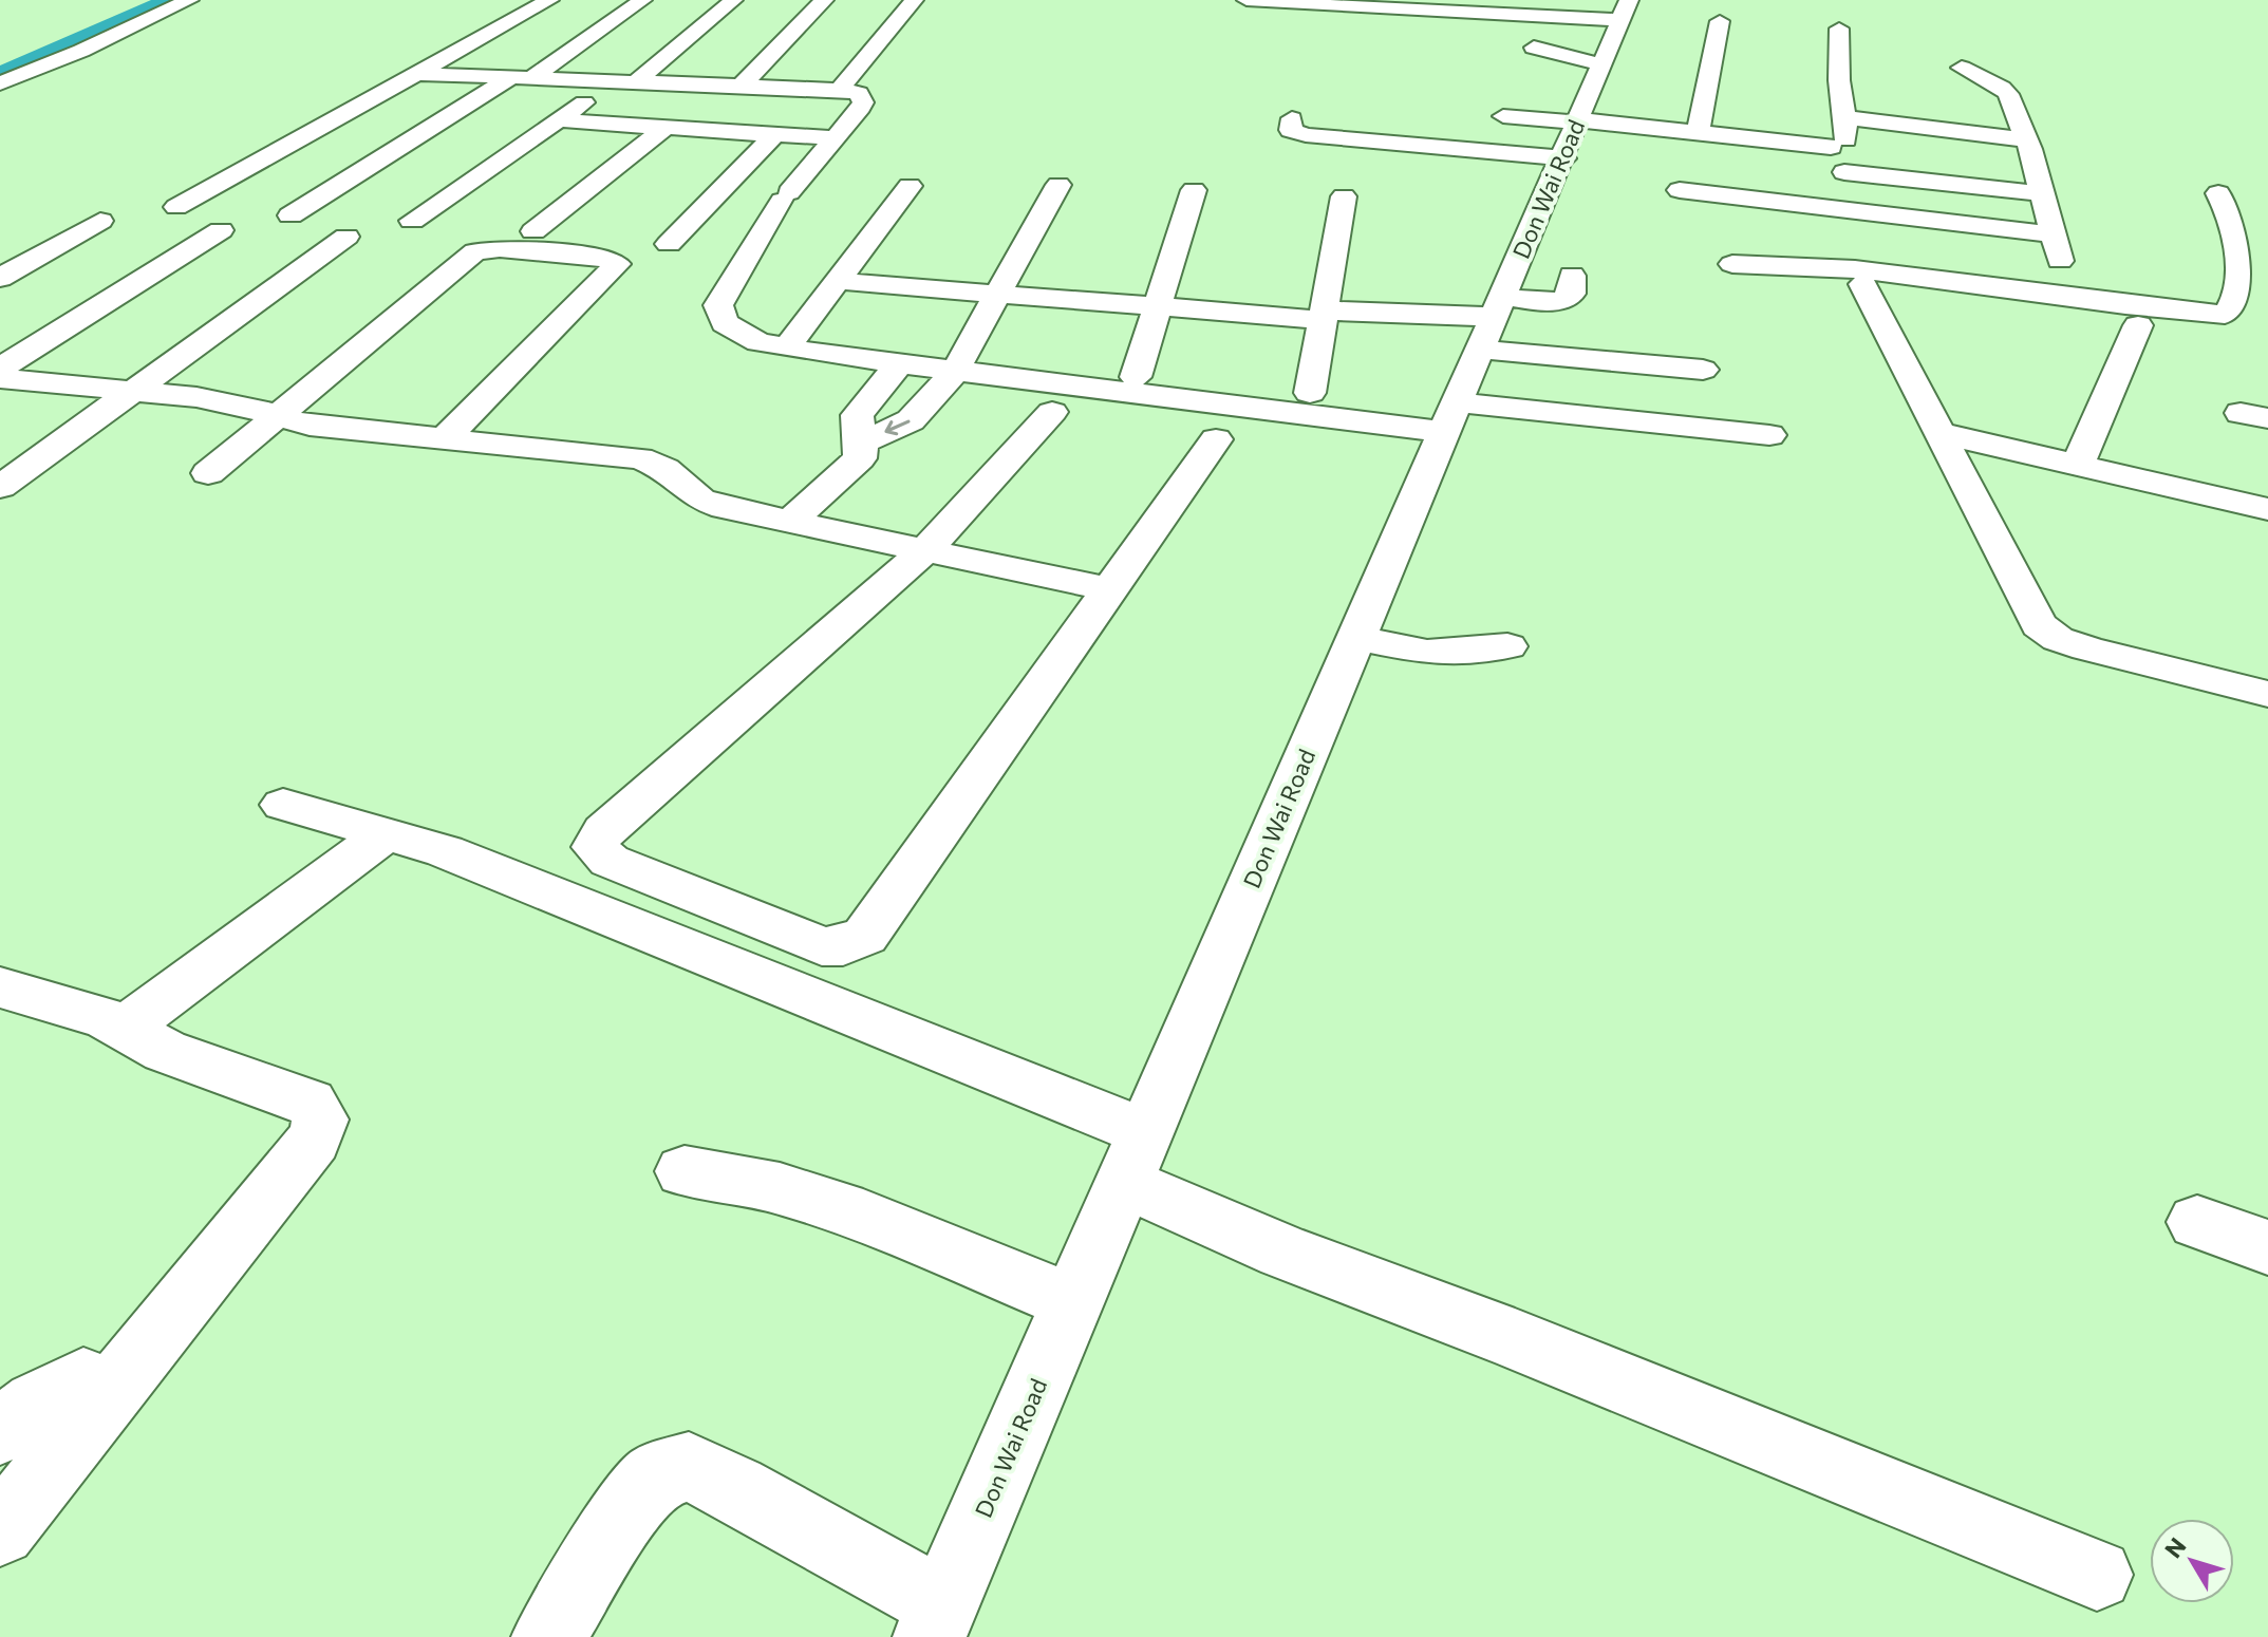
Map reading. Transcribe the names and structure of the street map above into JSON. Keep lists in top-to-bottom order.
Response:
{
  "streets": {
    "street": ["Don Wai Road"]
  },
  "north": "top left"
}
